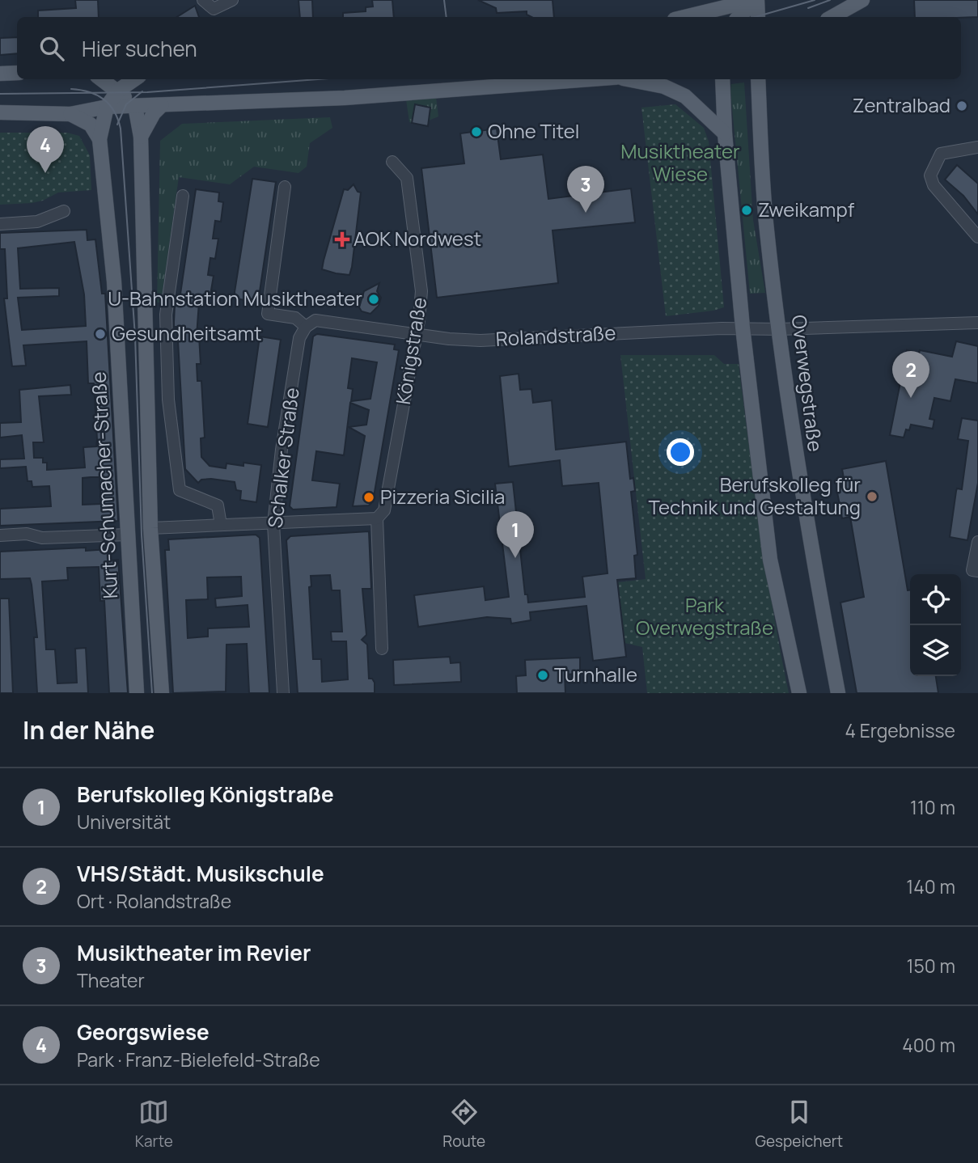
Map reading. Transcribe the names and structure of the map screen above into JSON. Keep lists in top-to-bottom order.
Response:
{
  "streets": {
    "main road": ["Overwegstraße", "Kurt-Schumacher-Straße"],
    "street": ["Rolandstraße", "Königstraße", "Schalker Straße"]
  },
  "crossings": [
    ["Rolandstraße", "Königstraße"],
    ["Rolandstraße", "Overwegstraße"],
    ["Rolandstraße", "Schalker Straße"]
  ],
  "parks": ["Musiktheater Wiese", "Park Overwegstraße"],
  "places": {
    "other": [
      "Zentralbad",
      "Ohne Titel",
      "Zweikampf",
      "U-Bahnstation Musiktheater",
      "Gesundheitsamt",
      "Berufskolleg für Technik und Gestaltung",
      "Pizzeria Sicilia",
      "Turnhalle"
    ],
    "health": ["AOK Nordwest"]
  },
  "page": {
    "search": "Hier suchen",
    "pins": [
      "4",
      "3",
      "2",
      "1"
    ],
    "heading": ["In der Nähe", "4 Ergebnisse"],
    "list": [
      {
        "mark": "1",
        "name": "Berufskolleg Königstraße",
        "note": "Universität",
        "value": "110 m"
      },
      {
        "mark": "2",
        "name": "VHS/Städt. Musikschule",
        "note": "Ort · Rolandstraße",
        "value": "140 m"
      },
      {
        "mark": "3",
        "name": "Musiktheater im Revier",
        "note": "Theater",
        "value": "150 m"
      },
      {
        "mark": "4",
        "name": "Georgswiese",
        "note": "Park · Franz-Bielefeld-Straße",
        "value": "400 m"
      }
    ],
    "nav": ["Karte", "Route", "Gespeichert"]
  }
}
